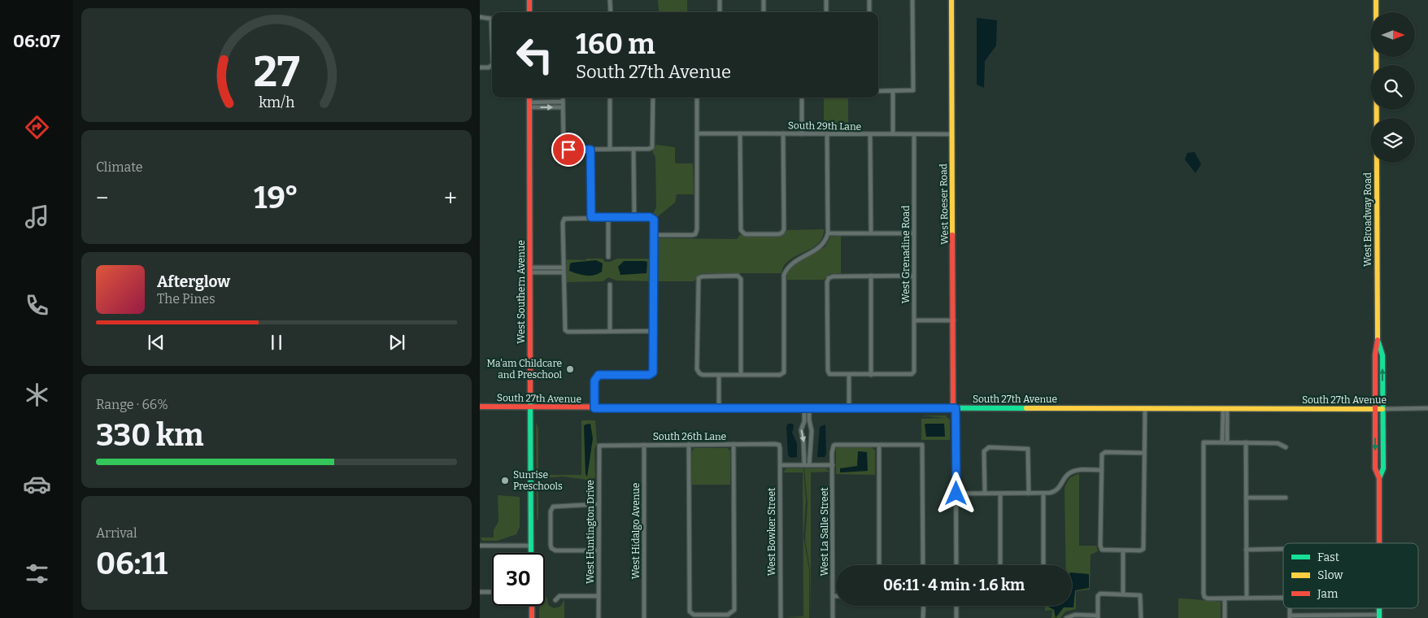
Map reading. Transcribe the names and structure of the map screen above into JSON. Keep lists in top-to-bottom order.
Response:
{
  "streets": {
    "main road": [
      "West Roeser Road",
      "West Broadway Road",
      "West Southern Avenue",
      "South 27th Avenue"
    ],
    "street": [
      "South 29th Lane",
      "West Grenadine Road",
      "South 26th Lane",
      "West Hidalgo Avenue",
      "West Huntington Drive",
      "West Bowker Street",
      "West La Salle Street"
    ]
  },
  "crossings": [
    ["South 29th Lane", "West Roeser Road"],
    ["South 29th Lane", "West Grenadine Road"],
    ["West Roeser Road", "South 27th Avenue"],
    ["West Broadway Road", "South 27th Avenue"],
    ["West Southern Avenue", "South 27th Avenue"],
    ["South 26th Lane", "West Hidalgo Avenue"],
    ["South 26th Lane", "West Huntington Drive"],
    ["South 26th Lane", "West Bowker Street"]
  ],
  "places": ["Ma'am Childcare and Preschool", "Sunrise Preschools"],
  "legend": ["Fast", "Slow", "Jam"],
  "north": "right",
  "page": {
    "tabs": "06:07",
    "turn": ["160 m", "South 27th Avenue"],
    "tile": [
      "Climate",
      ["Range · 66%", "330 km"],
      ["Arrival", "06:11"]
    ],
    "heat": ["−", "19°", "+"],
    "song": ["Afterglow", "The Pines"],
    "limit": "30",
    "trip": "06:11 · 4 min · 1.6 km",
    "gauge": ["27", "km/h"]
  }
}
